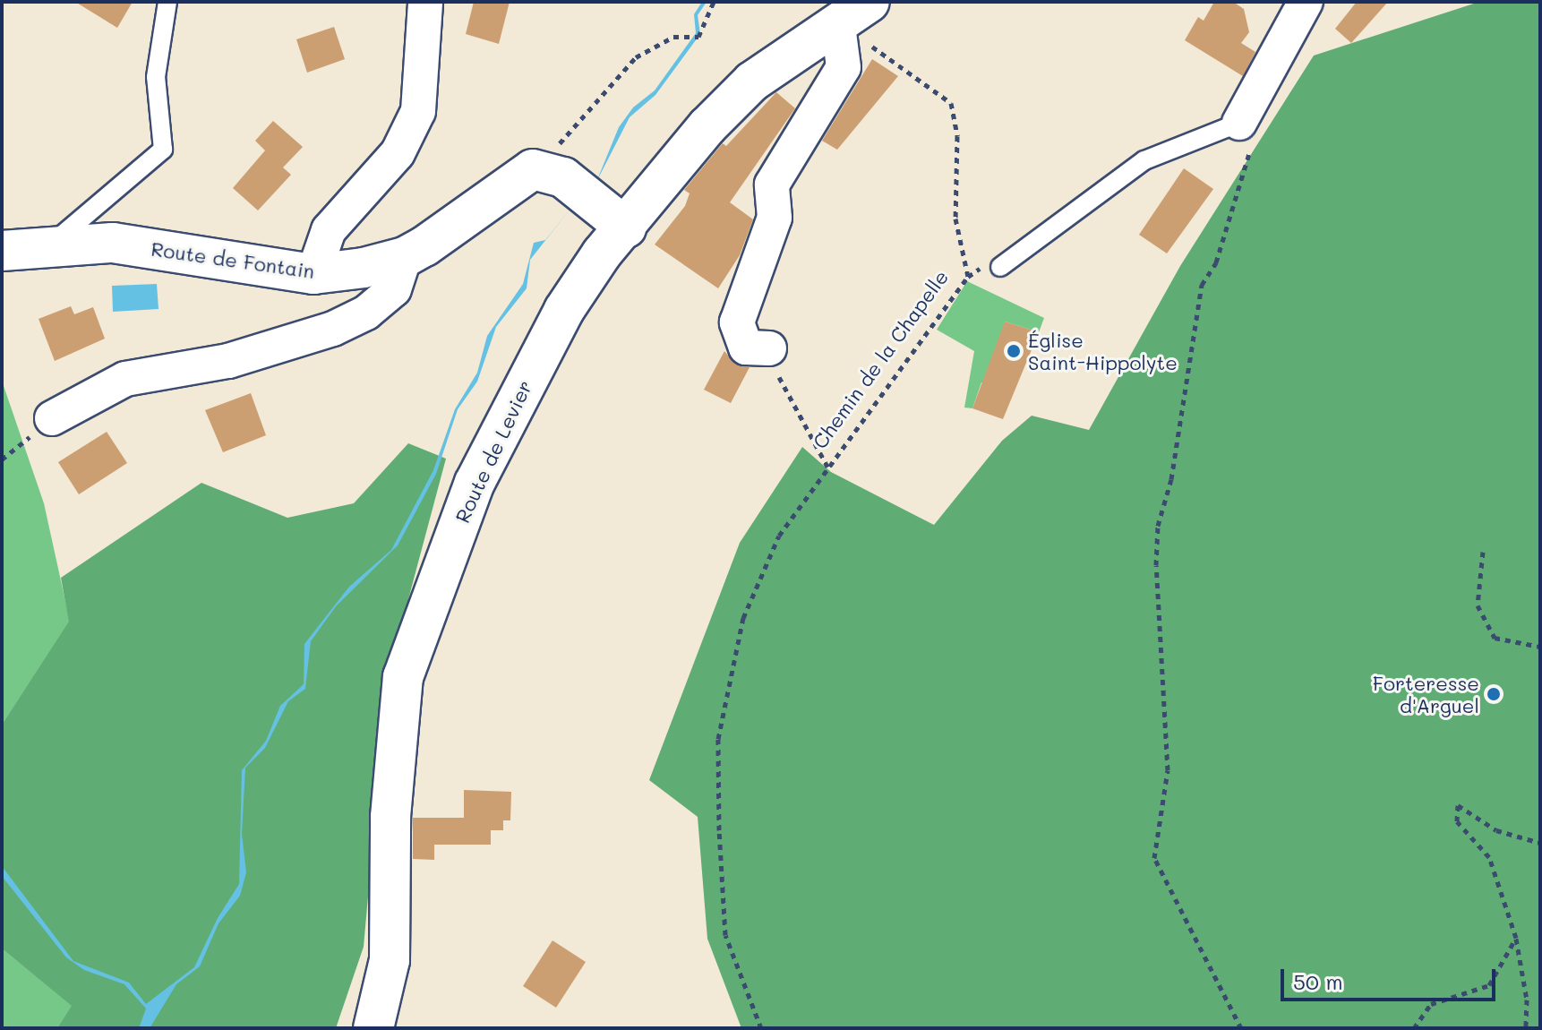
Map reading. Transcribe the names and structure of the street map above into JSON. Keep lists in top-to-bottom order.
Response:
{
  "streets": {
    "street": ["Route de Fontain", "Route de Levier"],
    "path": ["Chemin de la Chapelle"]
  },
  "crossings": [
    ["Chemin de la Chapelle", "Route de Levier"]
  ],
  "places": ["Église Saint-Hippolyte", "Forteresse d'Arguel"],
  "scale_bar": "50 m"
}
